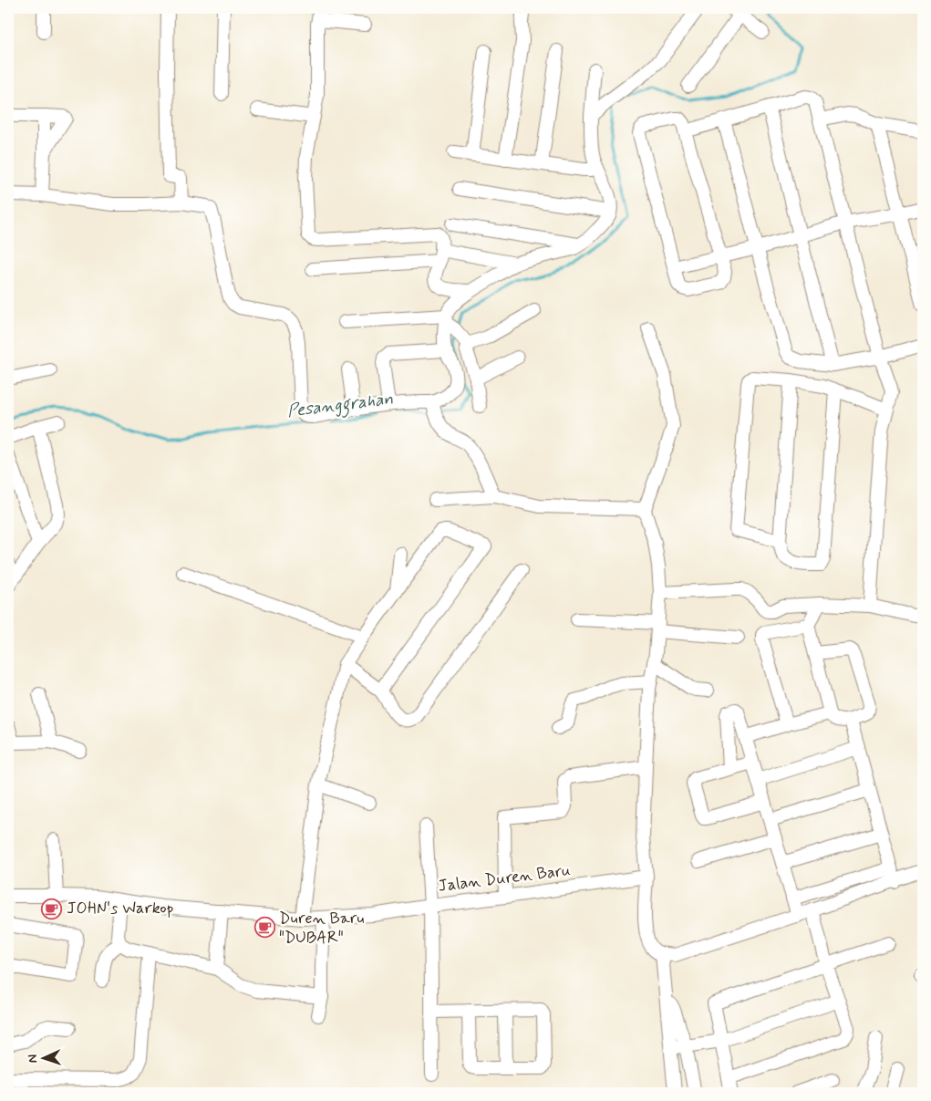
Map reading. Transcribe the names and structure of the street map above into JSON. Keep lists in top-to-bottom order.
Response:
{
  "streets": {
    "street": ["Jalan Duren Baru"]
  },
  "water": ["Pesanggrahan"],
  "places": {
    "cafe": ["JOHN's Warkop", "Duren Baru \"DUBAR\""]
  },
  "north": "left"
}
